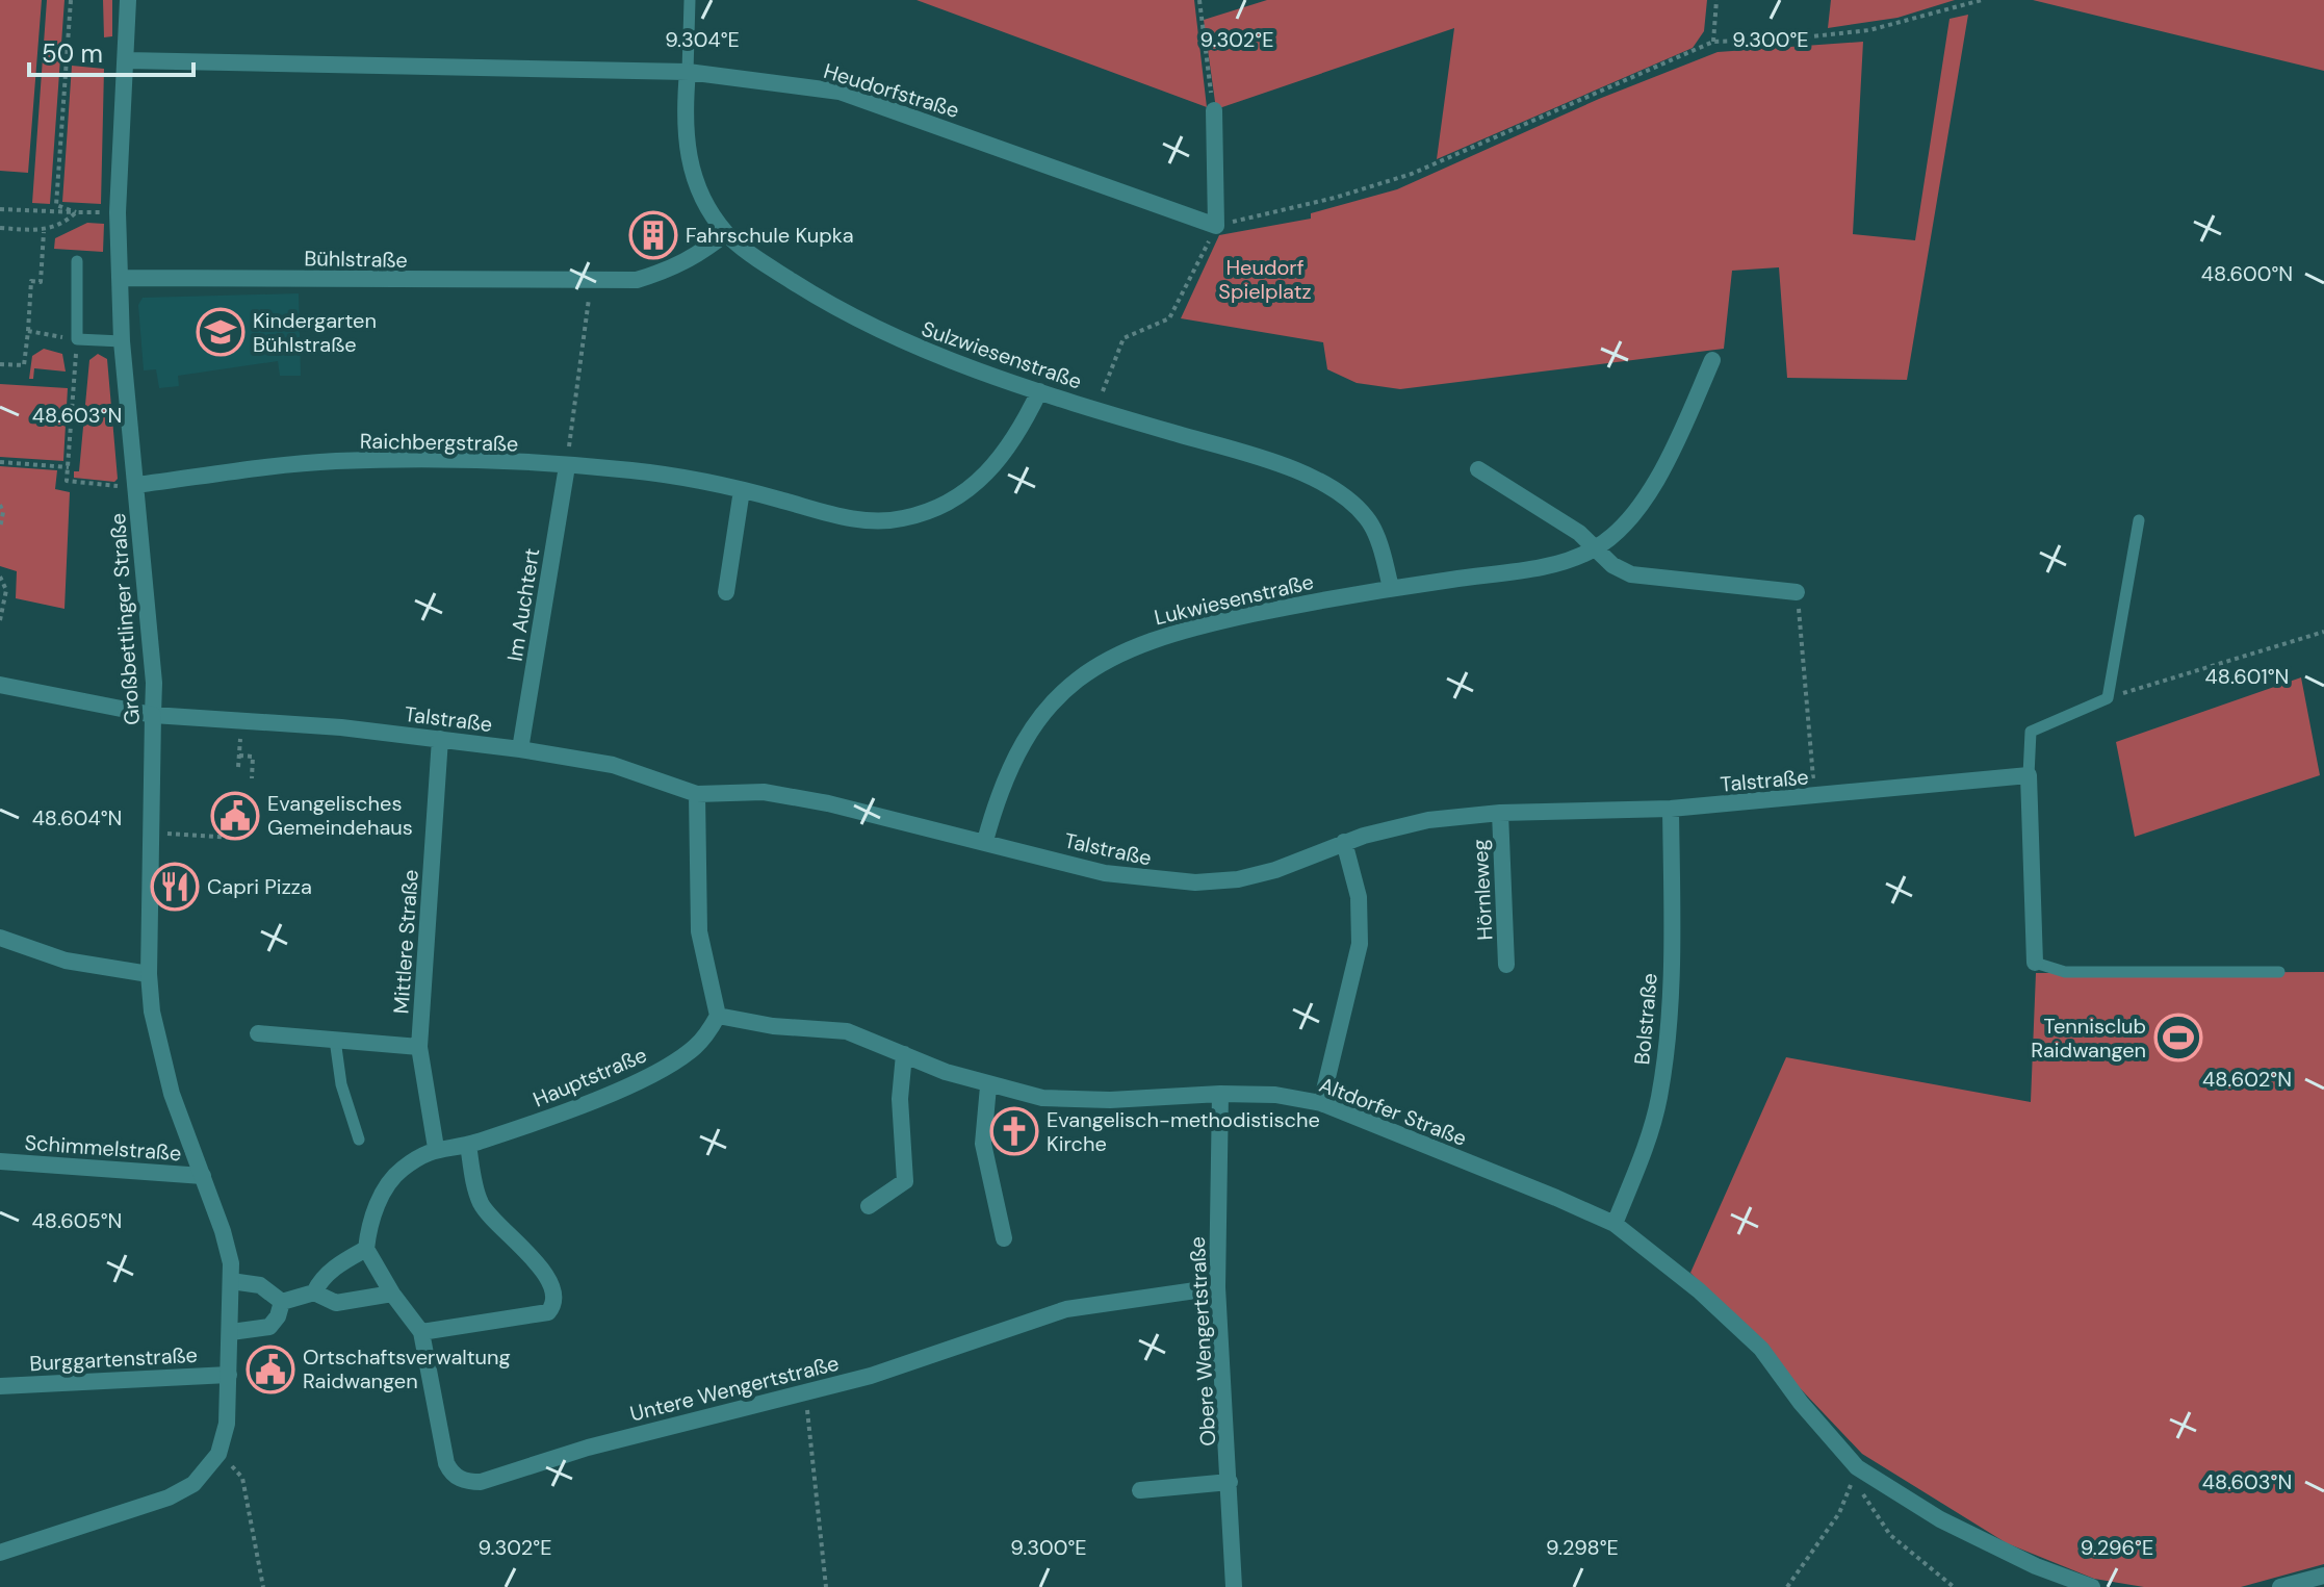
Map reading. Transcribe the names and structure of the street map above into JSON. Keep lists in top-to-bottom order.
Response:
{
  "streets": {
    "street": [
      "Heudorfstraße",
      "Bühlstraße",
      "Sulzwiesenstraße",
      "Raichbergstraße",
      "Lukwiesenstraße",
      "Im Auchtert",
      "Großbettlinger Straße",
      "Talstraße",
      "Hörnleweg",
      "Mittlere Straße",
      "Bolstraße",
      "Hauptstraße",
      "Altdorfer Straße",
      "Schimmelstraße",
      "Obere Wengertstraße",
      "Burggartenstraße",
      "Untere Wengertstraße"
    ]
  },
  "crossings": [
    ["Heudorfstraße", "Sulzwiesenstraße"],
    ["Heudorfstraße", "Großbettlinger Straße"],
    ["Bühlstraße", "Sulzwiesenstraße"],
    ["Bühlstraße", "Großbettlinger Straße"],
    ["Sulzwiesenstraße", "Raichbergstraße"],
    ["Sulzwiesenstraße", "Lukwiesenstraße"],
    ["Raichbergstraße", "Im Auchtert"],
    ["Raichbergstraße", "Großbettlinger Straße"],
    ["Lukwiesenstraße", "Talstraße"],
    ["Im Auchtert", "Talstraße"],
    ["Großbettlinger Straße", "Talstraße"],
    ["Großbettlinger Straße", "Schimmelstraße"],
    ["Großbettlinger Straße", "Burggartenstraße"],
    ["Talstraße", "Hörnleweg"],
    ["Talstraße", "Mittlere Straße"],
    ["Talstraße", "Bolstraße"],
    ["Mittlere Straße", "Hauptstraße"],
    ["Bolstraße", "Altdorfer Straße"],
    ["Hauptstraße", "Altdorfer Straße"],
    ["Hauptstraße", "Untere Wengertstraße"],
    ["Altdorfer Straße", "Obere Wengertstraße"],
    ["Obere Wengertstraße", "Untere Wengertstraße"]
  ],
  "parks": ["Heudorf Spielplatz"],
  "places": {
    "building": ["Fahrschule Kupka"],
    "school or university": ["Kindergarten Bühlstraße"],
    "public building": ["Evangelisches Gemeindehaus", "Ortschaftsverwaltung Raidwangen"],
    "restaurant": ["Capri Pizza"],
    "sports": ["Tennisclub Raidwangen"],
    "church": ["Evangelisch-methodistische Kirche"]
  },
  "scale_bar": "50 m",
  "coordinates": [
    "9.304°E",
    "9.302°E",
    "9.300°E",
    "48.600°N",
    "48.603°N",
    "48.601°N",
    "48.604°N",
    "48.602°N",
    "48.605°N",
    "9.298°E",
    "9.296°E"
  ]
}
